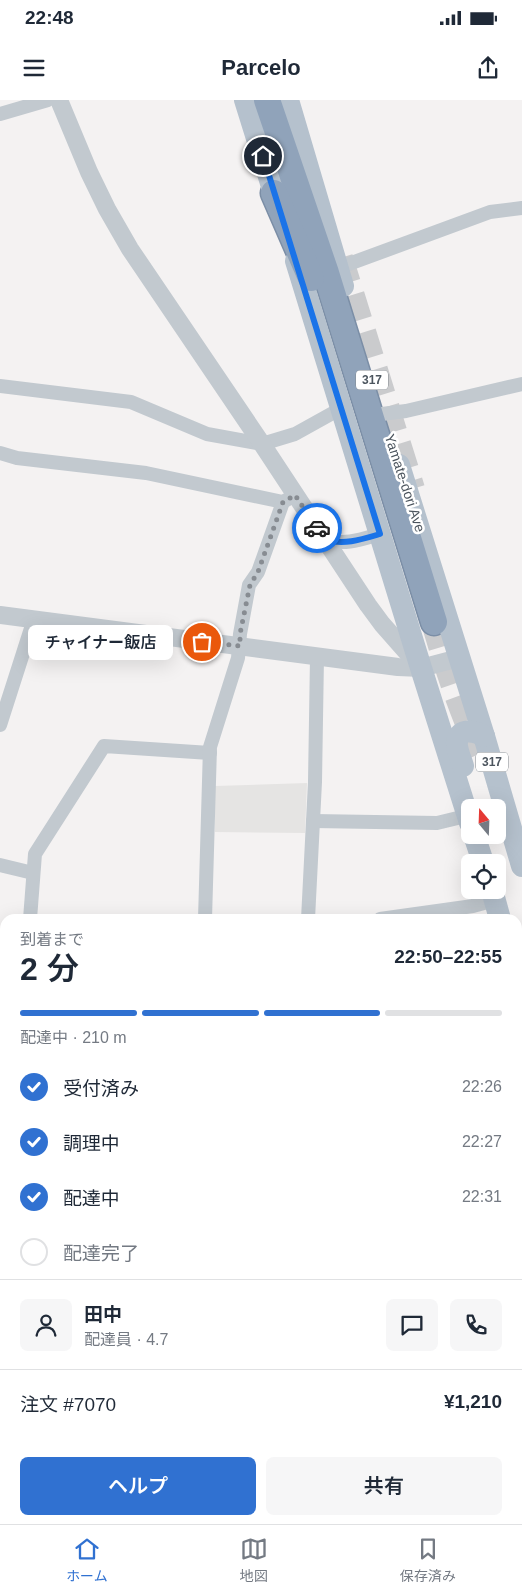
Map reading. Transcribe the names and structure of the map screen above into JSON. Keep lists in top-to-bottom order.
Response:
{
  "streets": {
    "main road": ["317", "Yamate-dori Ave"]
  },
  "places": ["チャイナー飯店"],
  "north": "top",
  "page": {
    "status": "22:48",
    "header": "Parcelo",
    "bubble": "チャイナー飯店",
    "heading": ["2 分", "到着まで", "22:50–22:55"],
    "panel": [
      "田中",
      "配達員 · 4.7",
      "注文 #7070",
      "¥1,210"
    ],
    "bar": "配達中 · 210 m",
    "list": [
      ["受付済み", "22:26"],
      ["調理中", "22:27"],
      ["配達中", "22:31"],
      "配達完了"
    ],
    "buttons": ["ヘルプ", "共有"],
    "tabs": ["ホーム", "地図", "保存済み"]
  }
}
